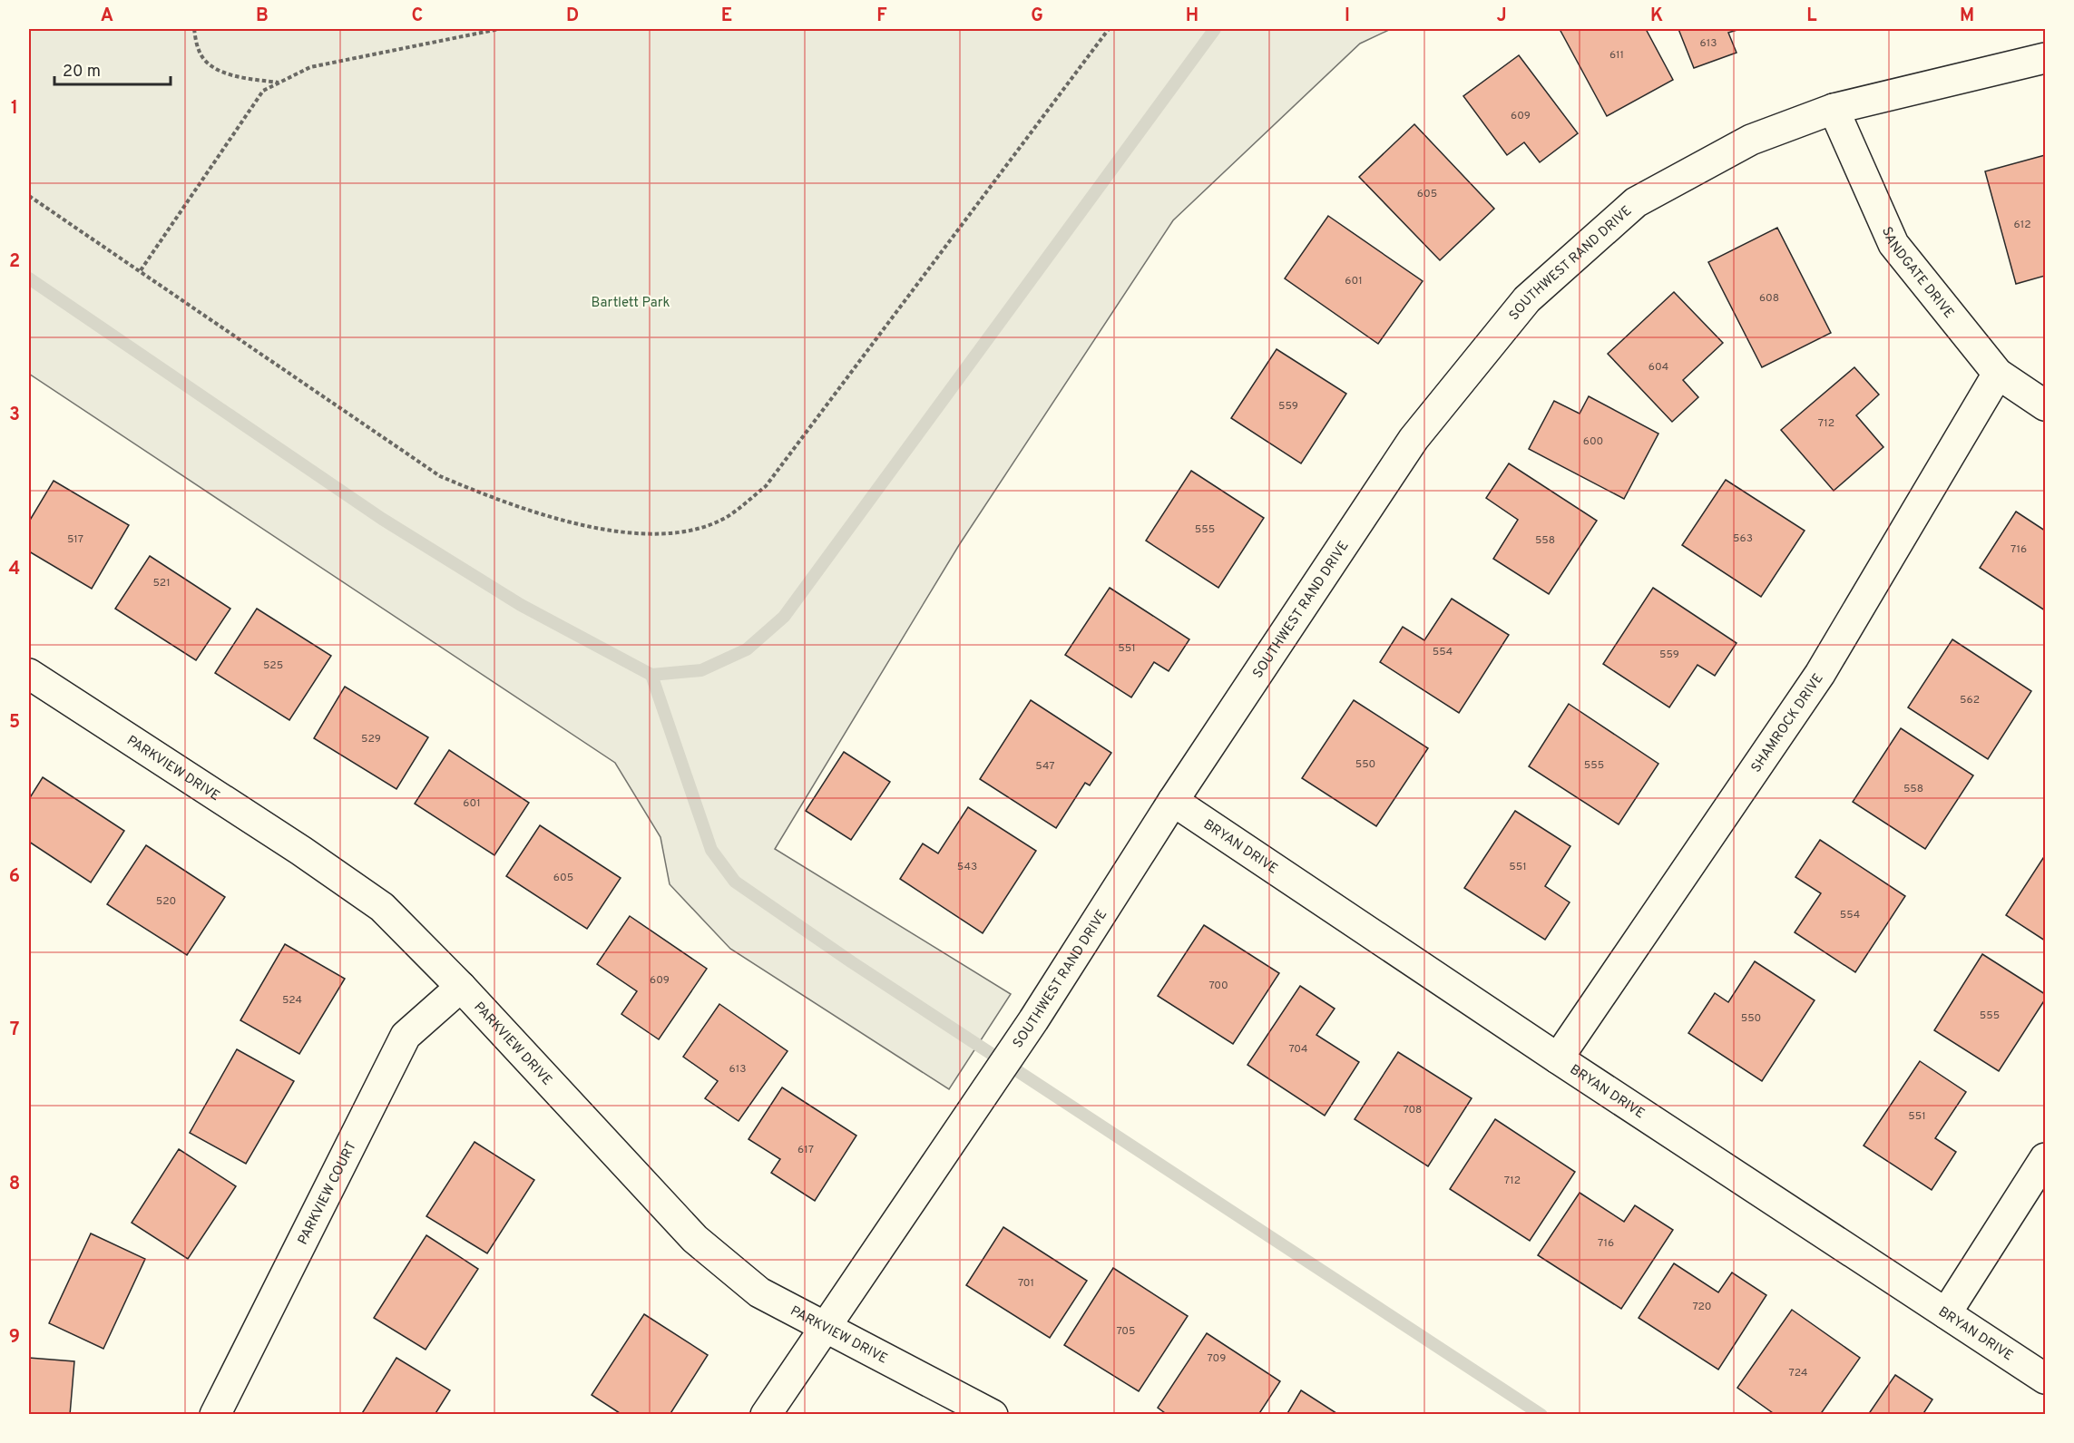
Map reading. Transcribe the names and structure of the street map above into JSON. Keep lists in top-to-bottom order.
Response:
{
  "streets": {
    "street": [
      "SOUTHWEST RAND DRIVE",
      "SANDGATE DRIVE",
      "SHAMROCK DRIVE",
      "PARKVIEW DRIVE",
      "BRYAN DRIVE",
      "PARKVIEW COURT"
    ]
  },
  "crossings": [
    ["SOUTHWEST RAND DRIVE", "SANDGATE DRIVE"],
    ["SOUTHWEST RAND DRIVE", "PARKVIEW DRIVE"],
    ["SOUTHWEST RAND DRIVE", "BRYAN DRIVE"],
    ["SANDGATE DRIVE", "SHAMROCK DRIVE"],
    ["SHAMROCK DRIVE", "BRYAN DRIVE"],
    ["PARKVIEW DRIVE", "PARKVIEW COURT"]
  ],
  "parks": ["Bartlett Park"],
  "house_numbers": [
    "613",
    "611",
    "609",
    "605",
    "612",
    "601",
    "608",
    "604",
    "559",
    "712",
    "600",
    "555",
    "563",
    "517",
    "558",
    "716",
    "521",
    "551",
    "554",
    "559",
    "525",
    "562",
    "529",
    "550",
    "555",
    "547",
    "558",
    "601",
    "543",
    "551",
    "605",
    "520",
    "554",
    "609",
    "700",
    "524",
    "555",
    "550",
    "704",
    "613",
    "708",
    "551",
    "617",
    "712",
    "716",
    "701",
    "720",
    "705",
    "709",
    "724"
  ],
  "scale_bar": "20 m",
  "grid": {
    "columns": [
      "A",
      "B",
      "C",
      "D",
      "E",
      "F",
      "G",
      "H",
      "I",
      "J",
      "K",
      "L",
      "M"
    ],
    "rows": [
      "1",
      "2",
      "3",
      "4",
      "5",
      "6",
      "7",
      "8",
      "9"
    ]
  }
}
